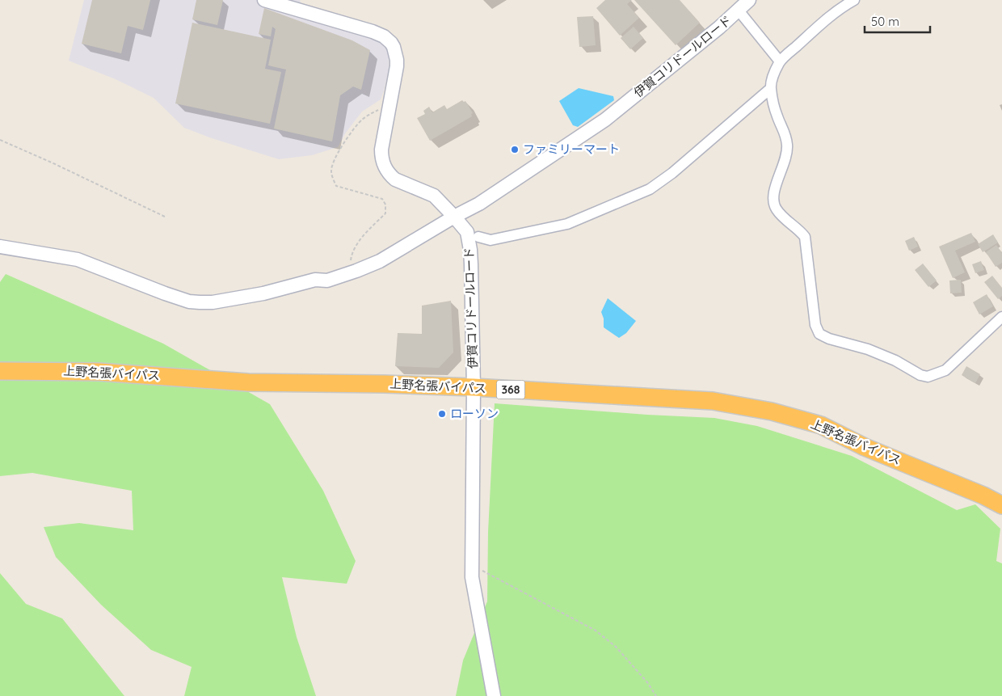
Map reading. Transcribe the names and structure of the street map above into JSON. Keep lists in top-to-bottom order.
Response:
{
  "streets": {
    "highway": ["上野名張バイパス", "368"],
    "street": ["伊賀コリドールロード"]
  },
  "crossings": [
    ["伊賀コリドールロード", "上野名張バイパス"]
  ],
  "places": ["ファミリーマート", "ローソン"],
  "scale_bar": "50 m"
}
